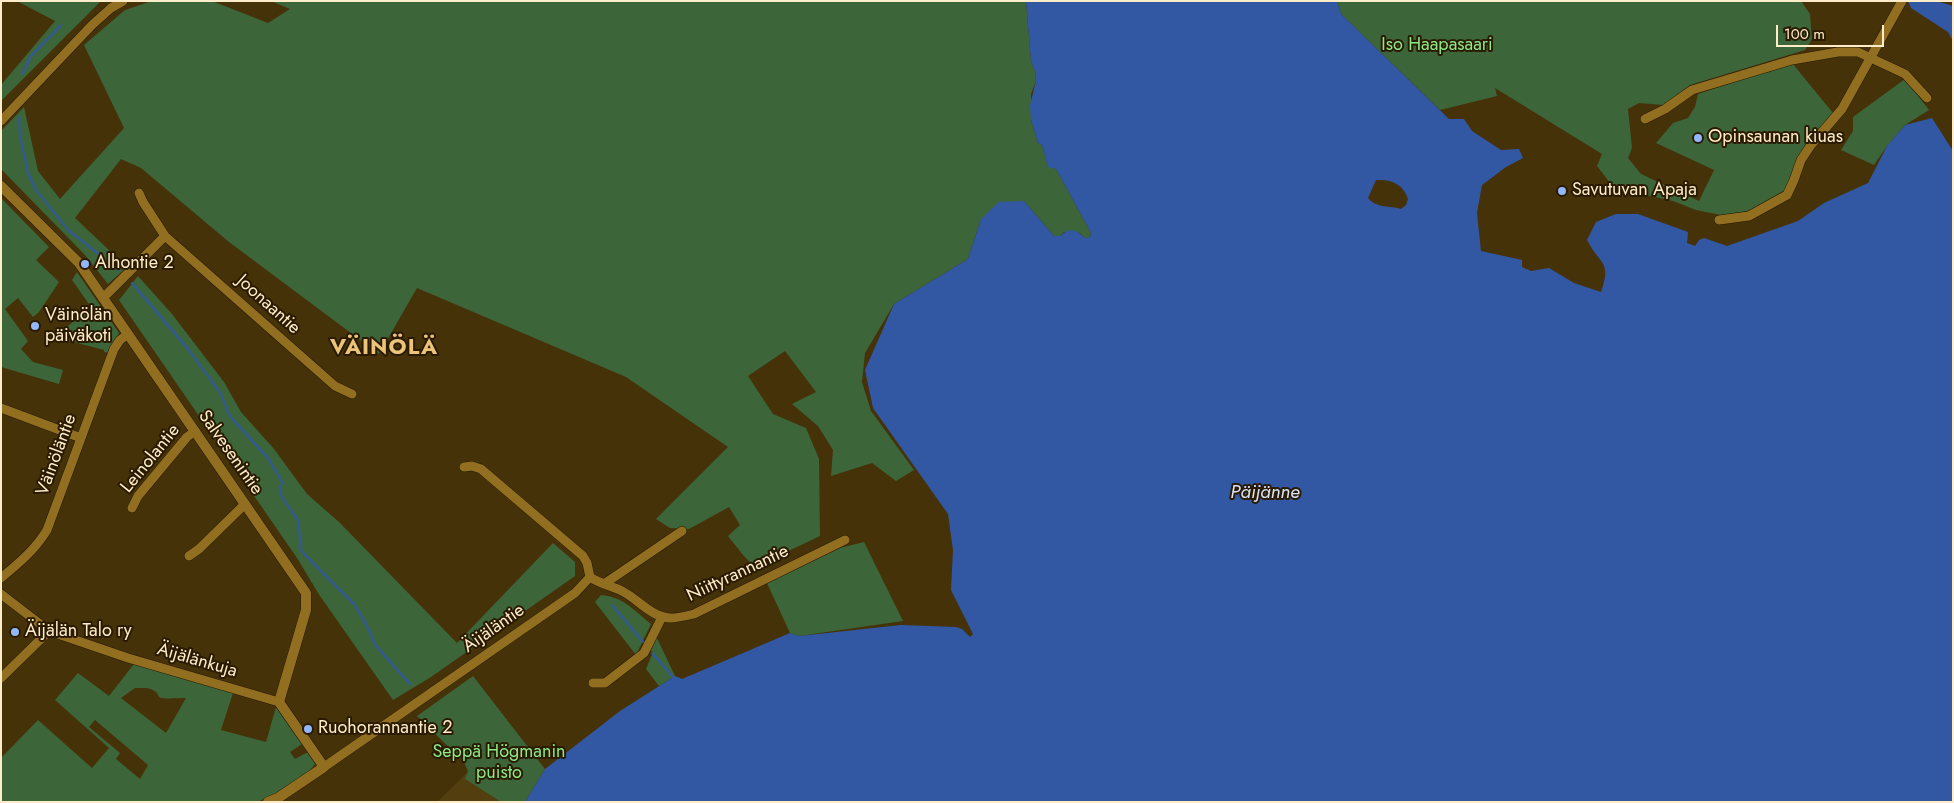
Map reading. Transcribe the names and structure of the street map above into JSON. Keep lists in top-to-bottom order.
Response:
{
  "streets": {
    "street": [
      "Joonaantie",
      "Salvesenintie",
      "Väinöläntie",
      "Leinolantie",
      "Niittyrannantie",
      "Äijäläntie",
      "Äijälänkuja"
    ]
  },
  "crossings": [
    ["Salvesenintie", "Väinöläntie"],
    ["Salvesenintie", "Leinolantie"],
    ["Salvesenintie", "Äijälänkuja"]
  ],
  "districts": ["VÄINÖLÄ"],
  "water": ["Päijänne"],
  "parks": ["Iso Haapasaari", "Seppä Högmanin puisto"],
  "places": [
    "Opinsaunan kiuas",
    "Savutuvan Apaja",
    "Alhontie 2",
    "Väinölän päiväkoti",
    "Äijälän Talo ry",
    "Ruohorannantie 2"
  ],
  "scale_bar": "100 m"
}
